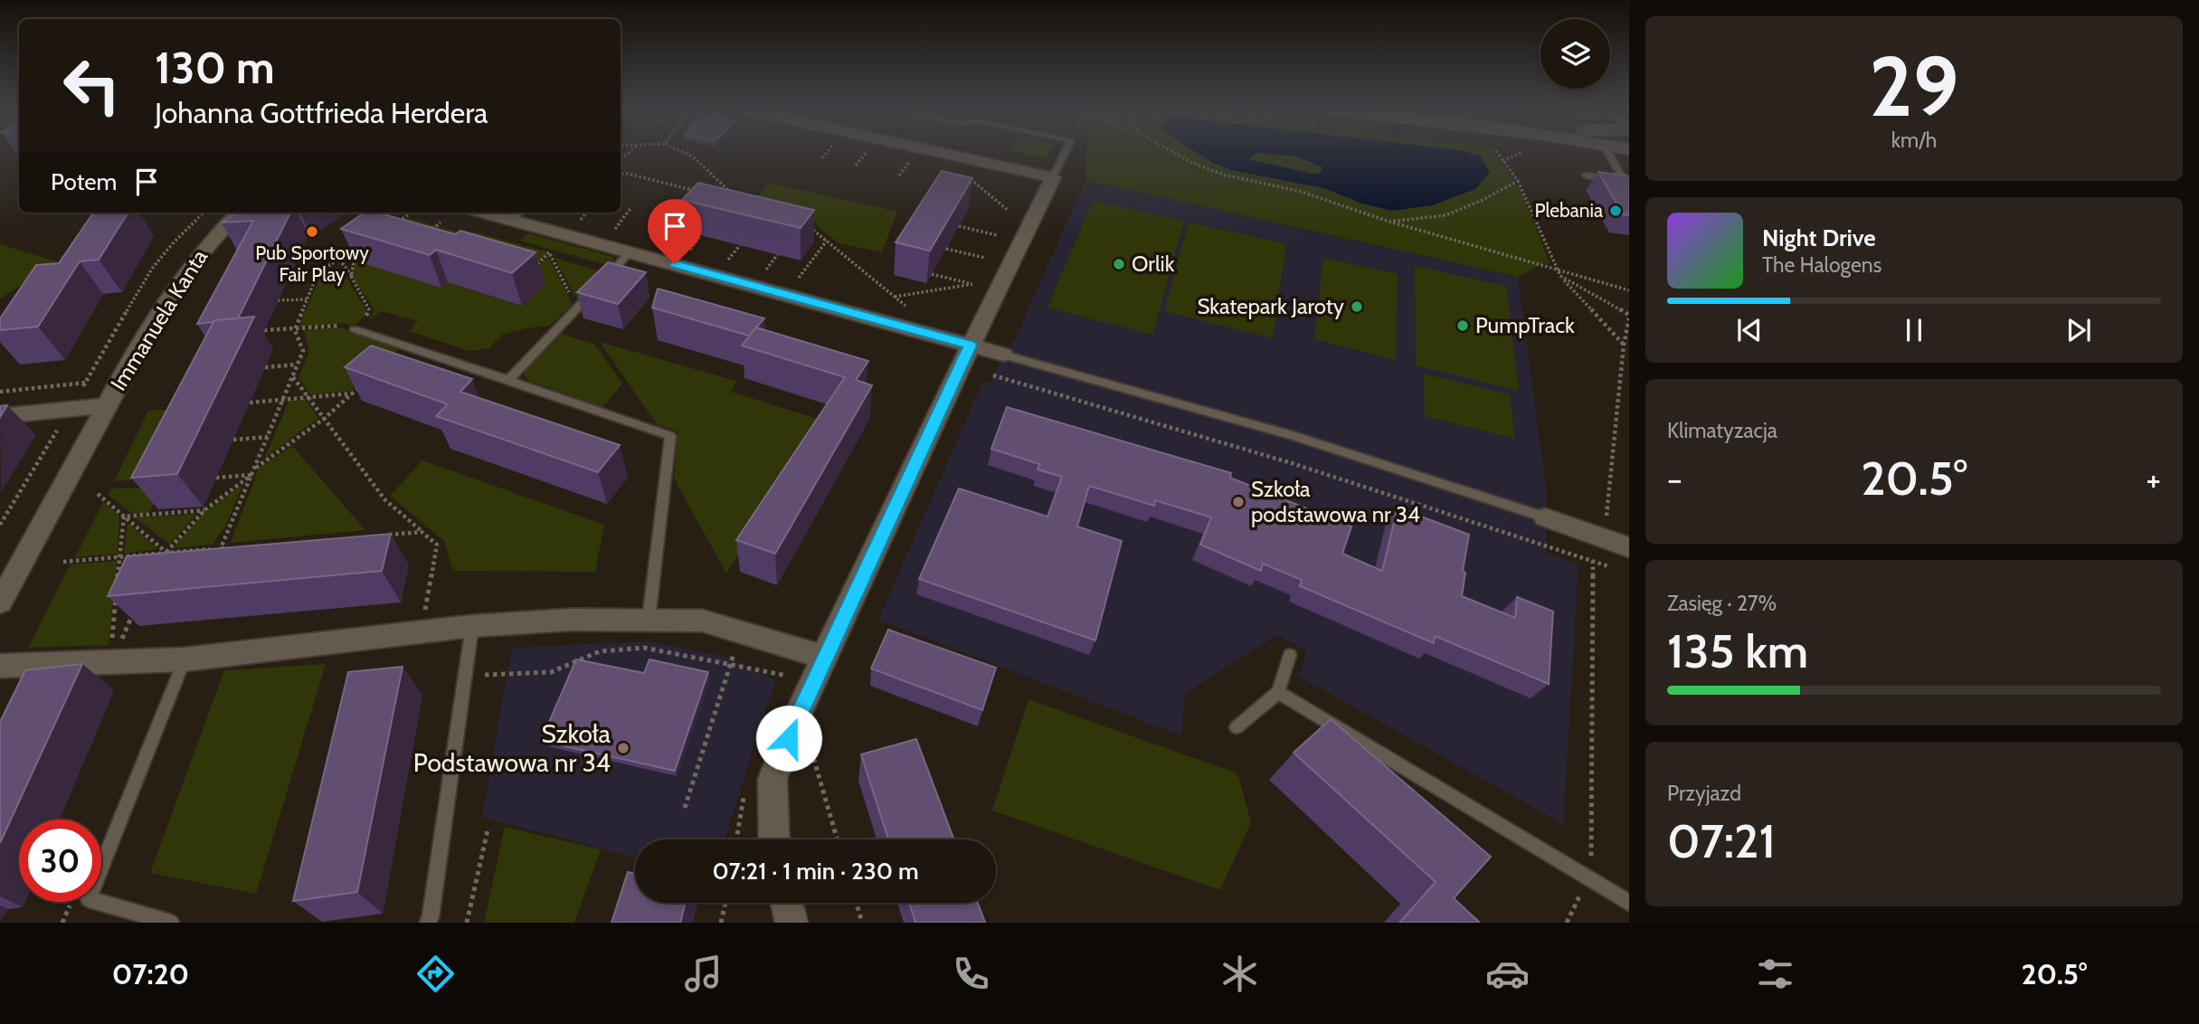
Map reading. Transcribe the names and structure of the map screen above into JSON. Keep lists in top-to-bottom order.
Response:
{
  "streets": {
    "street": ["Immanuela Kanta"]
  },
  "places": [
    "Plebania",
    "Pub Sportowy Fair Play",
    "Orlik",
    "Skatepark Jaroty",
    "PumpTrack",
    "Szkoła podstawowa nr 34",
    "Szkoła Podstawowa nr 34"
  ],
  "page": {
    "tile": [
      ["29", "km/h"],
      "Klimatyzacja",
      ["Zasięg · 27%", "135 km"],
      ["Przyjazd", "07:21"]
    ],
    "turn": ["130 m", "Johanna Gottfrieda Herdera"],
    "then": "Potem",
    "song": ["Night Drive", "The Halogens"],
    "heat": ["−", "20.5°", "+"],
    "limit": "30",
    "trip": "07:21 · 1 min · 230 m",
    "tabs": ["07:20", "20.5°"]
  }
}
